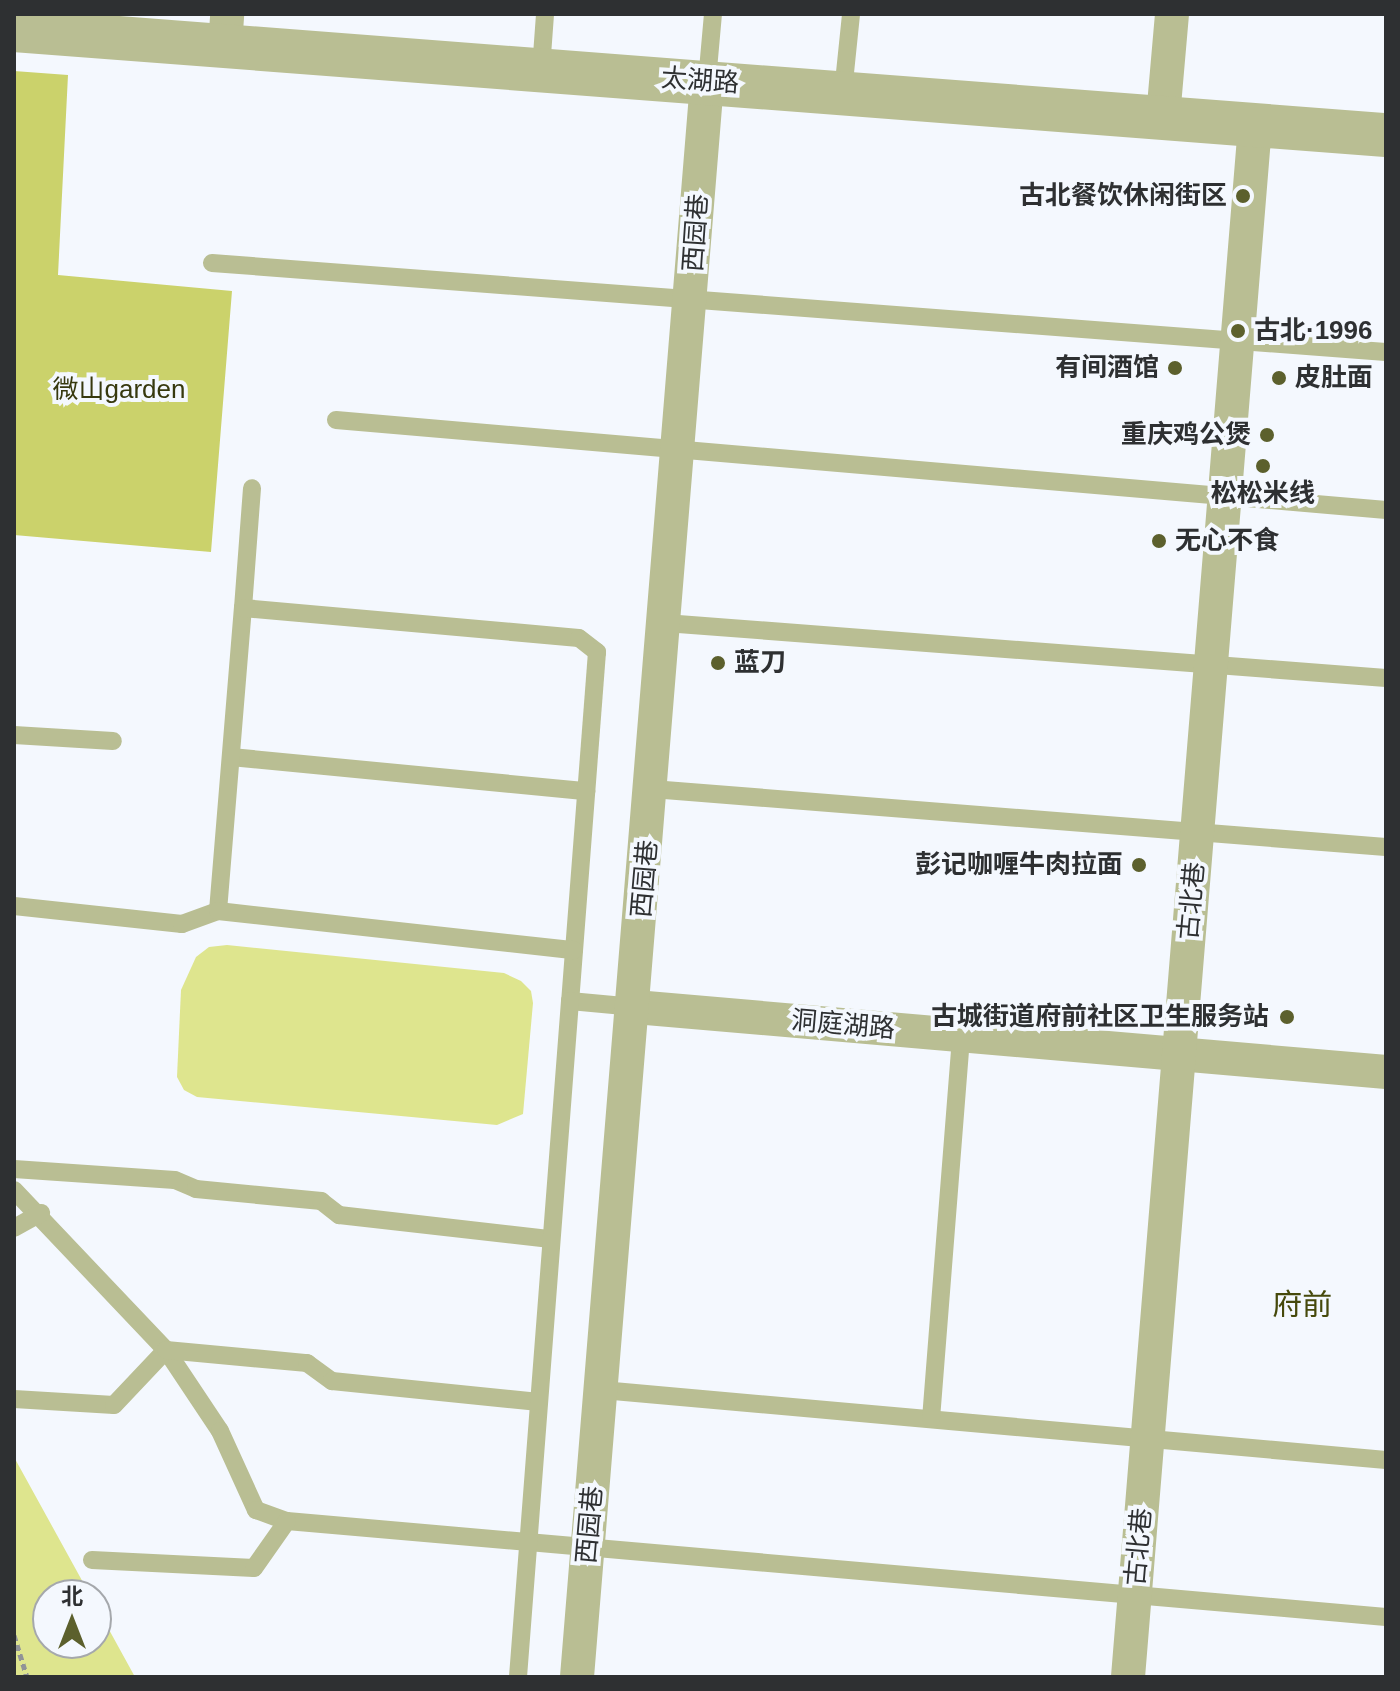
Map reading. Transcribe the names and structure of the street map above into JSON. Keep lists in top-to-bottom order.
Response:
{
  "streets": {
    "street": [
      "太湖路",
      "西园巷",
      "古北巷",
      "洞庭湖路"
    ]
  },
  "crossings": [
    ["太湖路", "西园巷"],
    ["太湖路", "古北巷"],
    ["西园巷", "洞庭湖路"],
    ["古北巷", "洞庭湖路"]
  ],
  "districts": ["府前"],
  "parks": ["微山garden"],
  "places": [
    "古北餐饮休闲街区",
    "古北·1996",
    "有间酒馆",
    "皮肚面",
    "重庆鸡公煲",
    "松松米线",
    "无心不食",
    "蓝刀",
    "彭记咖喱牛肉拉面",
    "古城街道府前社区卫生服务站"
  ],
  "north": "top"
}
